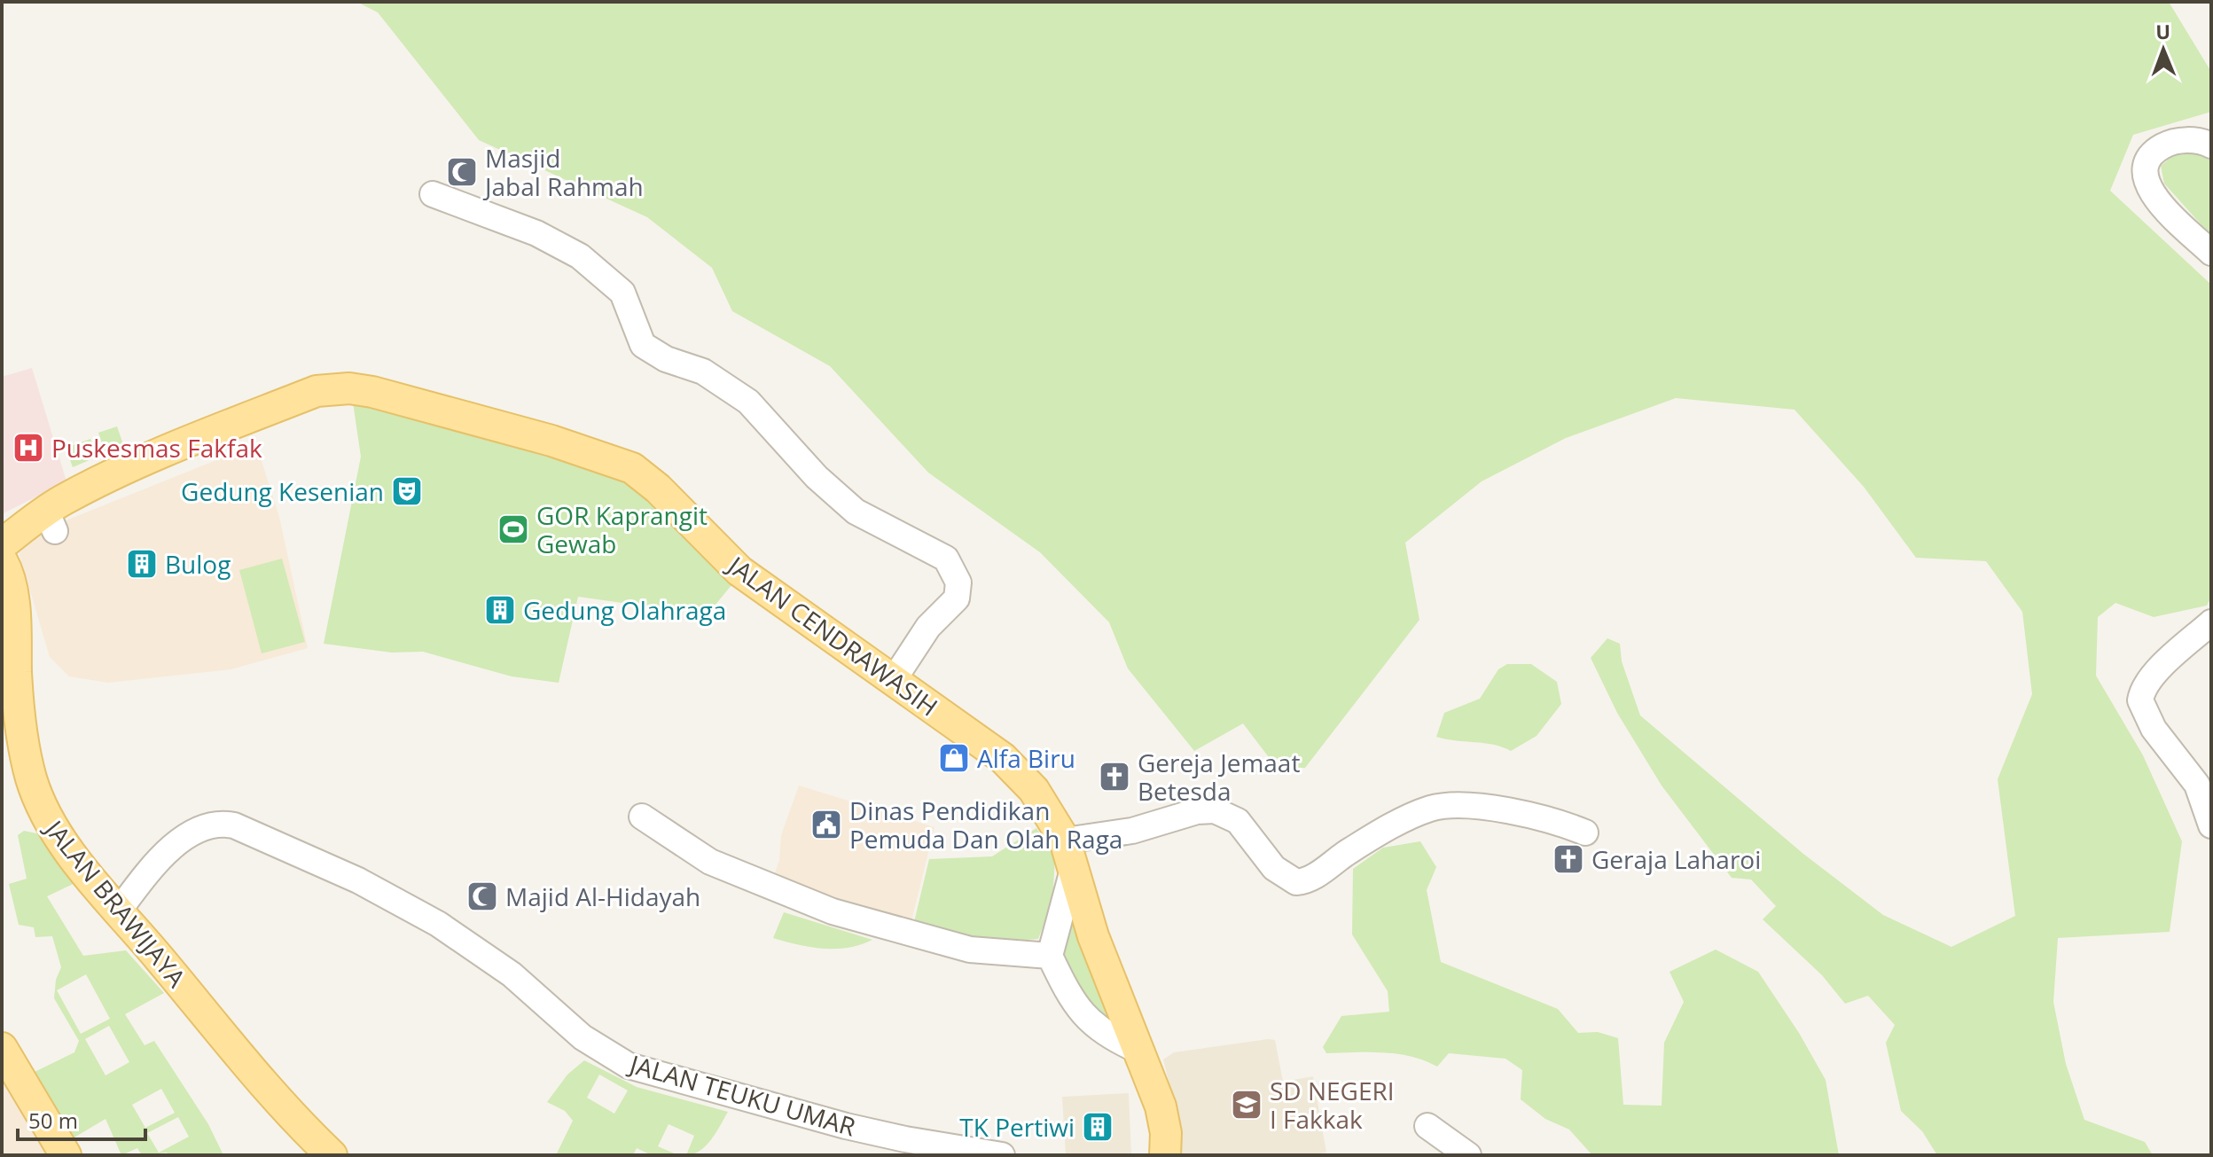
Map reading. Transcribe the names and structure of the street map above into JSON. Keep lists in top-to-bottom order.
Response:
{
  "streets": {
    "main road": ["JALAN CENDRAWASIH", "JALAN BRAWIJAYA"],
    "street": ["JALAN TEUKU UMAR"]
  },
  "crossings": [
    ["JALAN BRAWIJAYA", "JALAN TEUKU UMAR"]
  ],
  "places": {
    "mosque": ["Masjid Jabal Rahmah", "Majid Al-Hidayah"],
    "hospital": ["Puskesmas Fakfak"],
    "theatre": ["Gedung Kesenian"],
    "sports": ["GOR Kaprangit Gewab"],
    "building": ["Bulog", "Gedung Olahraga", "TK Pertiwi"],
    "shop": ["Alfa Biru"],
    "church": ["Gereja Jemaat Betesda", "Geraja Laharoi"],
    "public building": ["Dinas Pendidikan Pemuda Dan Olah Raga"],
    "school or university": ["SD NEGERI I Fakkak"]
  },
  "scale_bar": "50 m",
  "north": "top"
}
